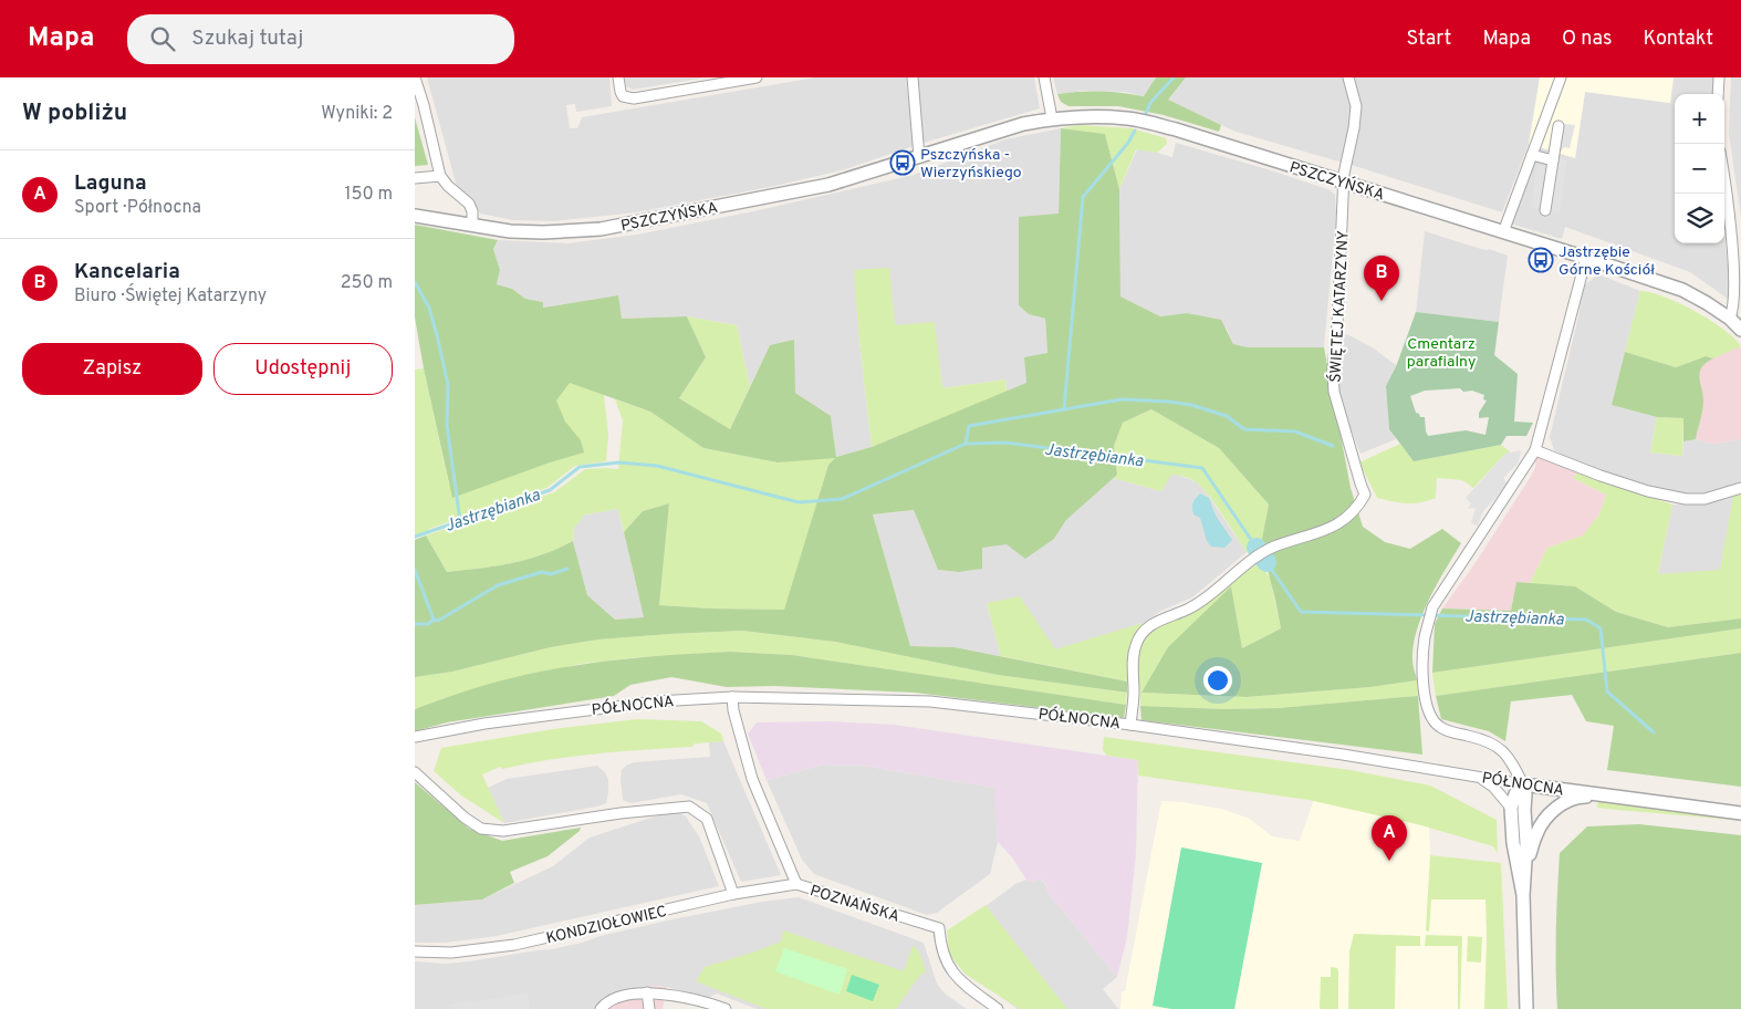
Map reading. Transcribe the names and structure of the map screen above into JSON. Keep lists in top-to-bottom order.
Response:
{
  "streets": {
    "street": [
      "PSZCZYŃSKA",
      "ŚWIĘTEJ KATARZYNY",
      "PÓŁNOCNA",
      "POZNAŃSKA",
      "KONDZIOŁOWIEC"
    ]
  },
  "crossings": [
    ["PSZCZYŃSKA", "ŚWIĘTEJ KATARZYNY"],
    ["ŚWIĘTEJ KATARZYNY", "PÓŁNOCNA"],
    ["PÓŁNOCNA", "POZNAŃSKA"],
    ["POZNAŃSKA", "KONDZIOŁOWIEC"]
  ],
  "water": ["Jastrzębianka"],
  "parks": ["Cmentarz parafialny"],
  "places": {
    "bus stop": ["Pszczyńska - Wierzyńskiego", "Jastrzębie Górne Kościół"]
  },
  "page": {
    "header": "Mapa",
    "search": "Szukaj tutaj",
    "nav": [
      "Start",
      "Mapa",
      "O nas",
      "Kontakt"
    ],
    "heading": ["W pobliżu", "Wyniki: 2"],
    "map_buttons": ["+", "−"],
    "list": [
      {
        "mark": "A",
        "name": "Laguna",
        "note": "Sport · Północna",
        "value": "150 m"
      },
      {
        "mark": "B",
        "name": "Kancelaria",
        "note": "Biuro · Świętej Katarzyny",
        "value": "250 m"
      }
    ],
    "pins": ["B", "A"],
    "buttons": ["Zapisz", "Udostępnij"]
  }
}
